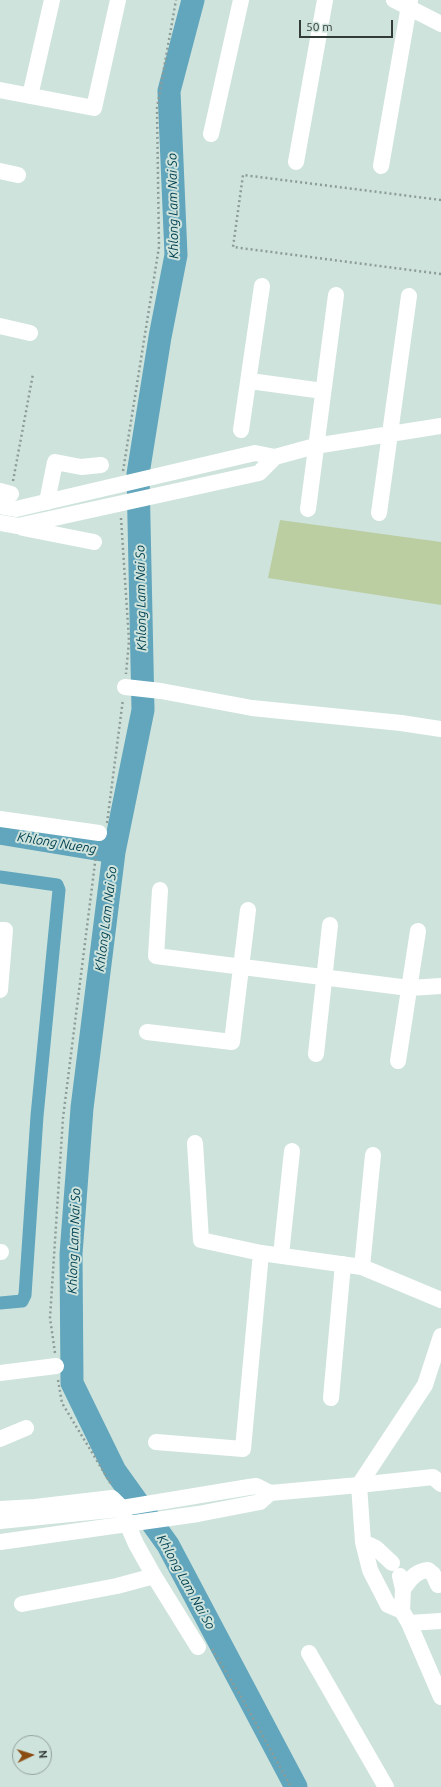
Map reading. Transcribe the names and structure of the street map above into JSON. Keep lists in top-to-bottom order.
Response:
{
  "water": ["Khlong Lam Nai So", "Khlong Nueng"],
  "scale_bar": "50 m",
  "north": "right"
}
